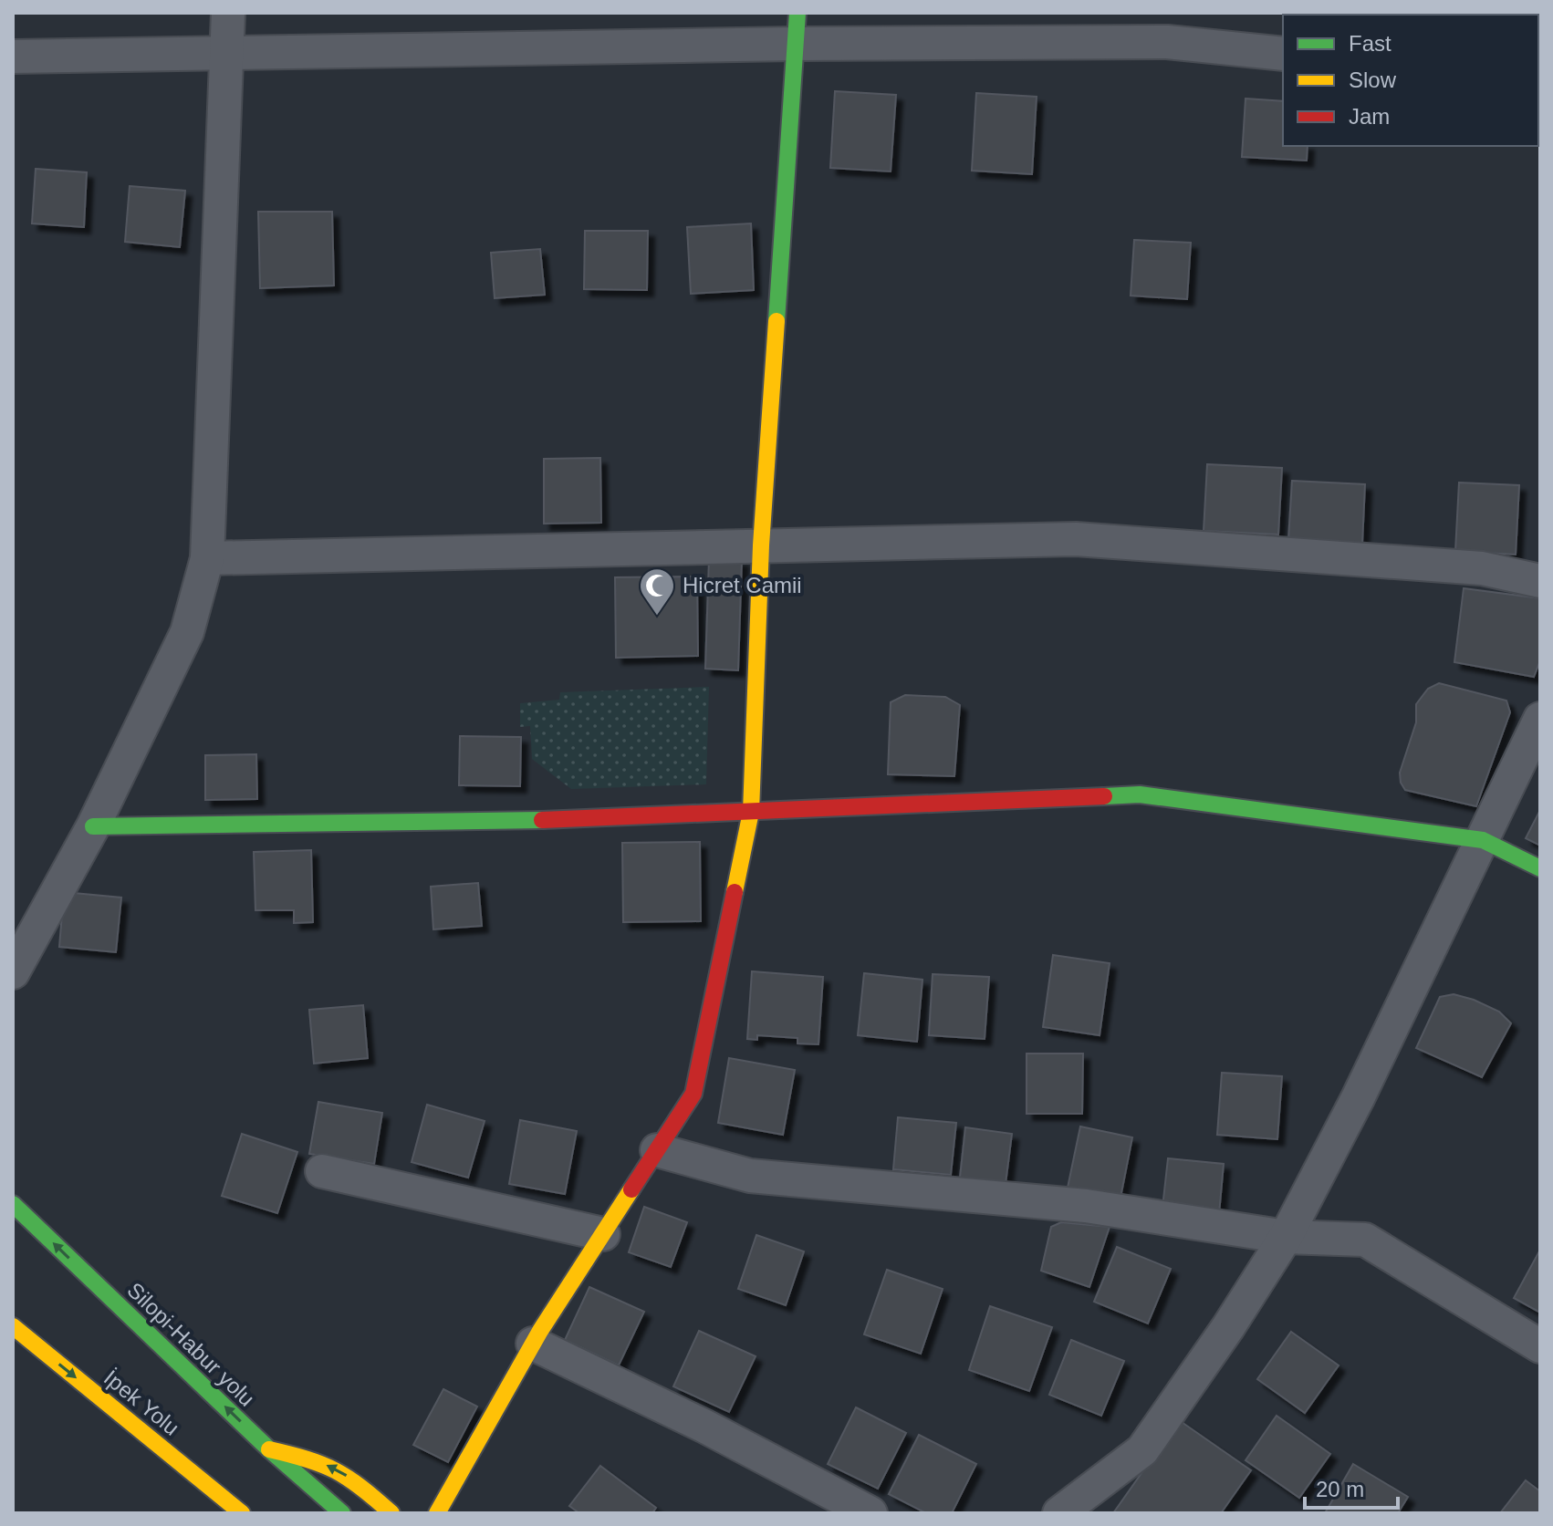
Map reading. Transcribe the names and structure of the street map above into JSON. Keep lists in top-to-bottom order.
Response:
{
  "streets": {
    "main road": ["Silopi-Habur yolu", "İpek Yolu"]
  },
  "one_way": ["Silopi-Habur yolu", "İpek Yolu"],
  "places": {
    "mosque": ["Hicret Camii"]
  },
  "legend": ["Fast", "Slow", "Jam"],
  "scale_bar": "20 m"
}
